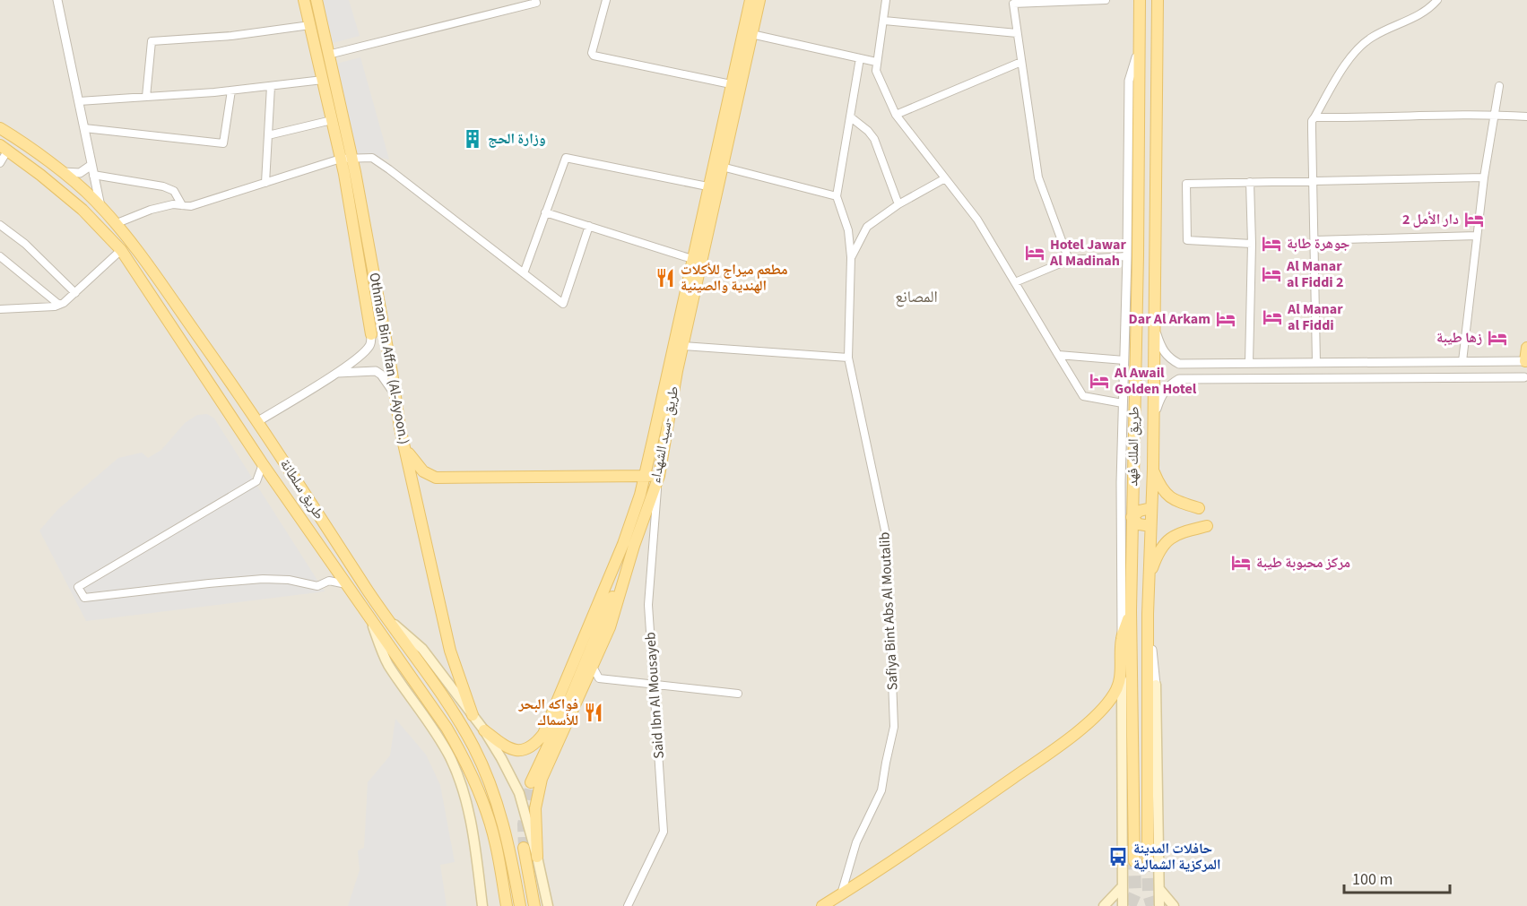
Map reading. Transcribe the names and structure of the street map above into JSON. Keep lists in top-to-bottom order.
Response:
{
  "streets": {
    "main road": [
      "Othman Bin Affan (Al-Ayoon.)",
      "طريق -سيد الشهداء",
      "طريق الملك فهد",
      "طريق سلطانة"
    ],
    "street": ["Safiya Bint Abs Al Moutalib", "Said Ibn Al Mousayeb"]
  },
  "crossings": [
    ["طريق -سيد الشهداء", "Said Ibn Al Mousayeb"]
  ],
  "districts": ["المصانع"],
  "places": {
    "building": ["وزارة الحج"],
    "hotel": [
      "دار الأمل 2",
      "جوهرة طابة",
      "Hotel Jawar Al Madinah",
      "Al Manar al Fiddi 2",
      "Al Manar al Fiddi",
      "Dar Al Arkam",
      "زها طيبة",
      "Al Awail Golden Hotel",
      "مركز محبوبة طيبة"
    ],
    "restaurant": ["مطعم ميراج للأكلات الهندية والصينية", "فواكه البحر للأسماك"],
    "bus stop": ["حافلات المدينة المركزية الشمالية"]
  },
  "scale_bar": "100 m"
}
